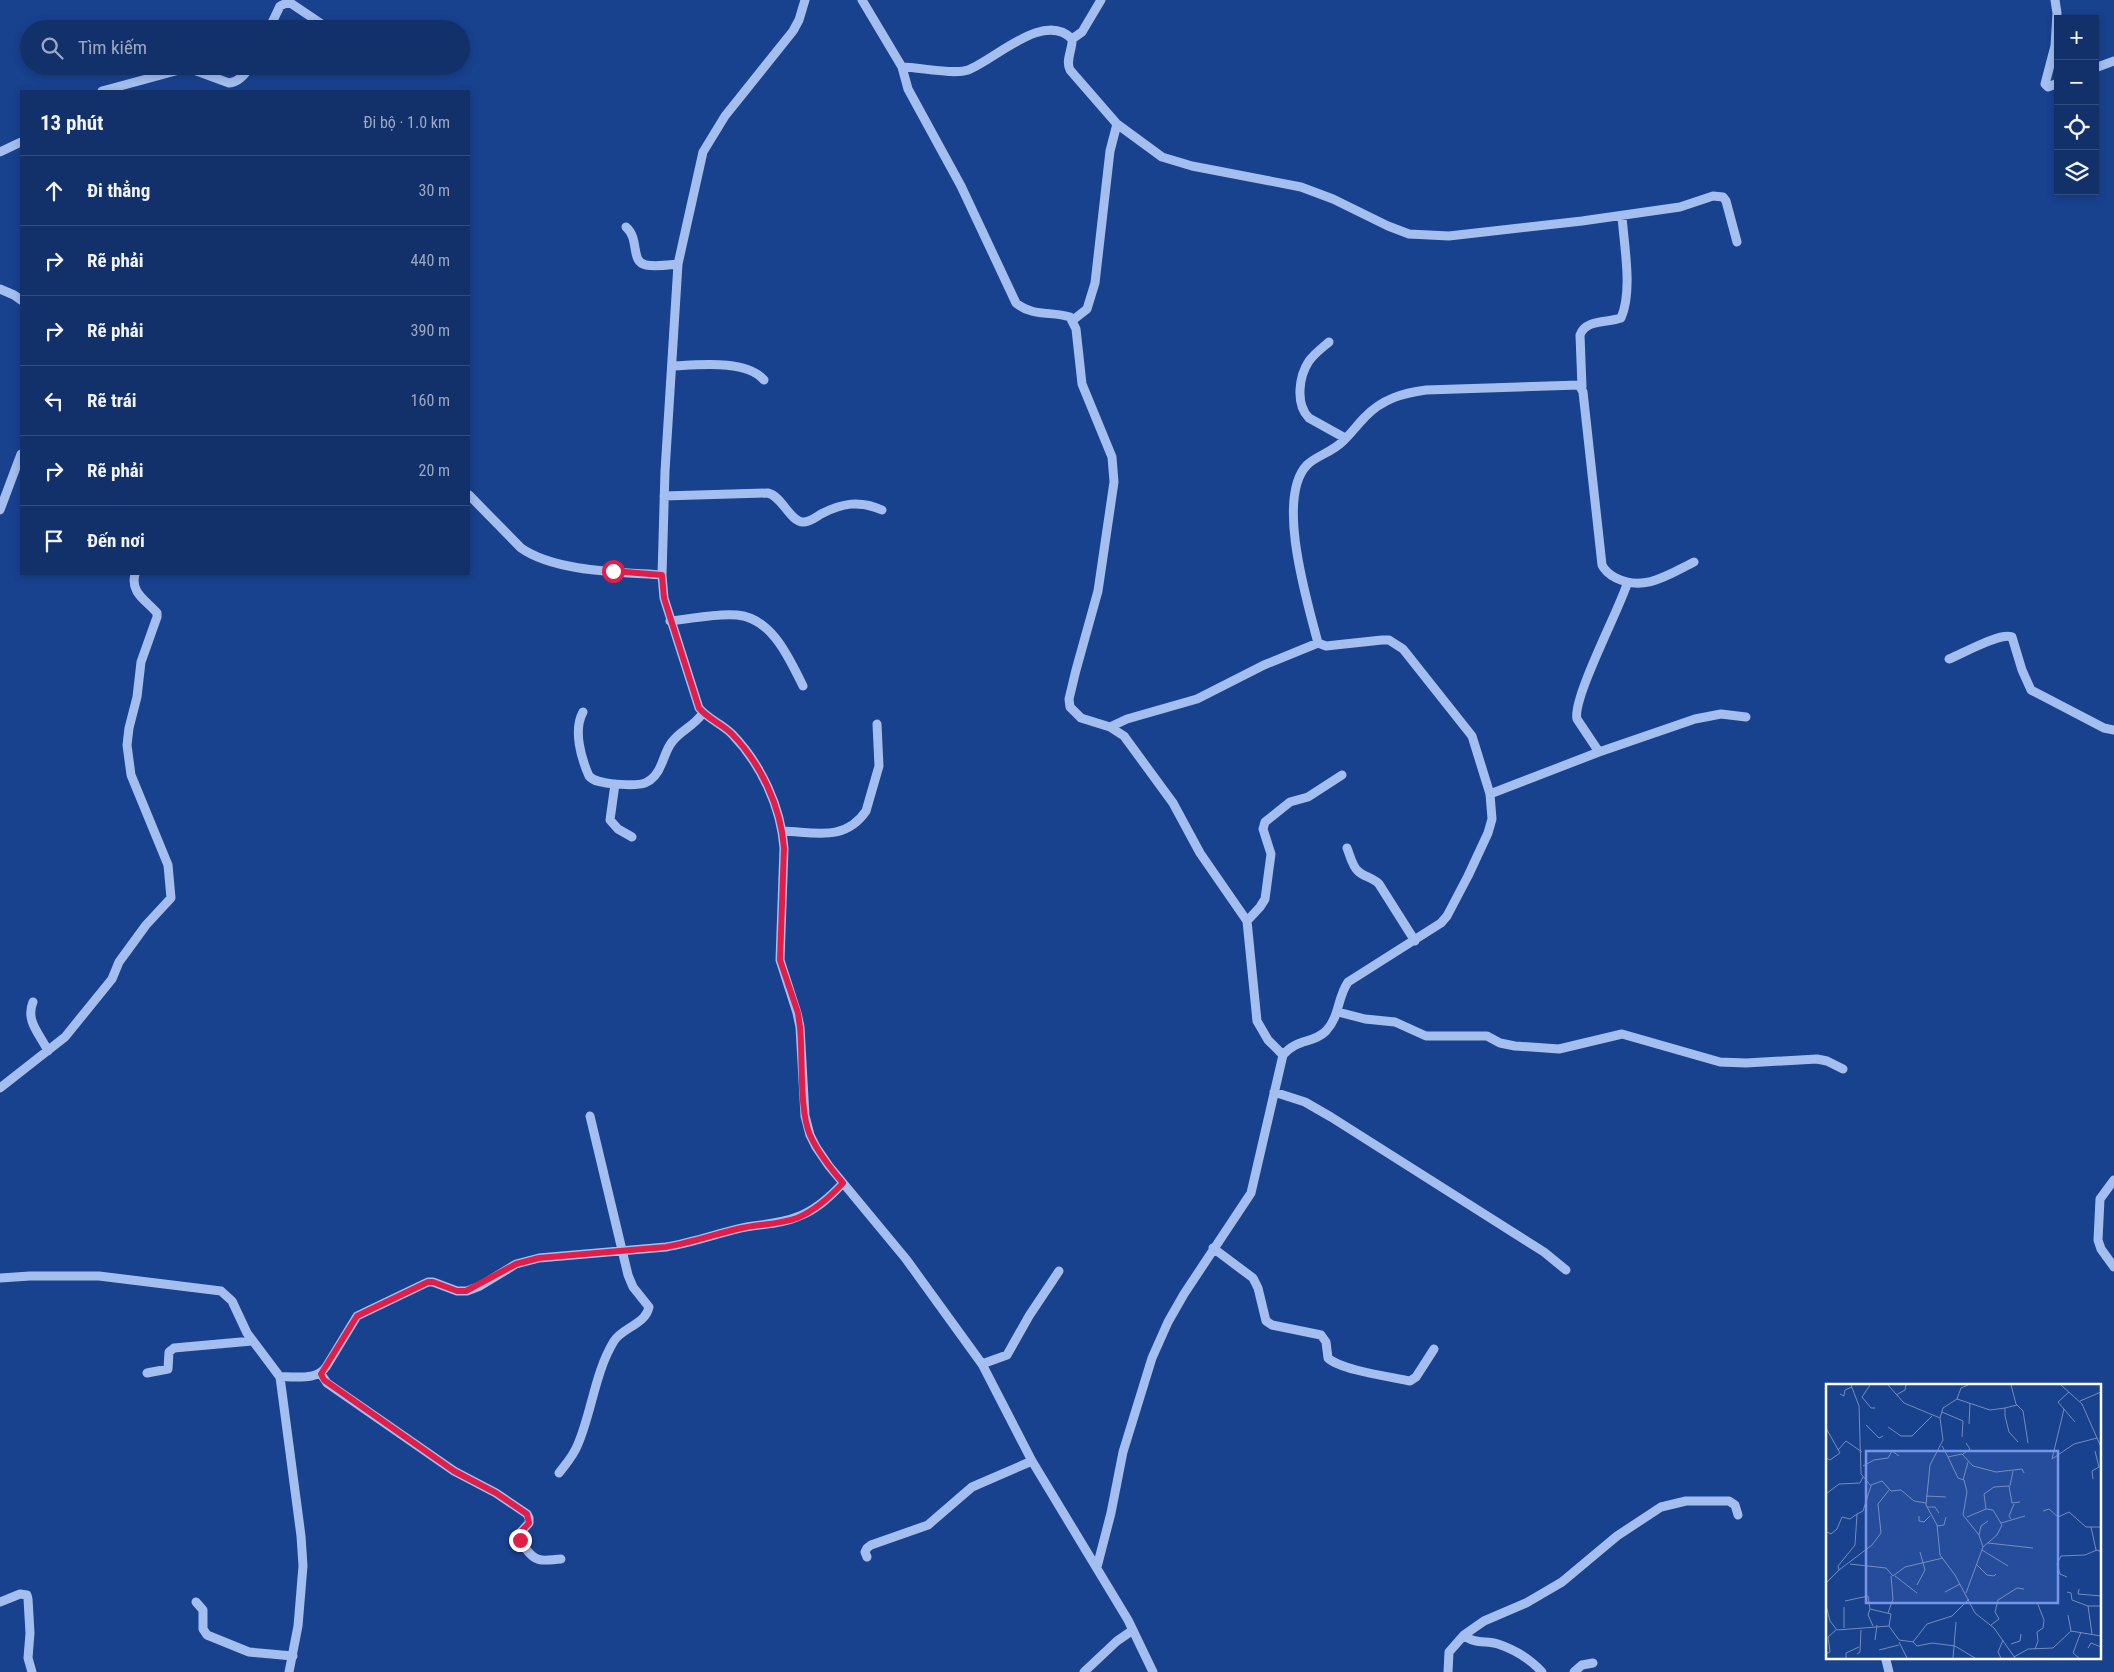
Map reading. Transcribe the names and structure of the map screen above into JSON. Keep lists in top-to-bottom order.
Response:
{
  "page": {
    "map_buttons": ["+", "−"],
    "search": "Tìm kiếm",
    "heading": ["13 phút", "Đi bộ · 1.0 km"],
    "list": [
      ["Đi thẳng", "30 m"],
      ["Rẽ phải", "440 m"],
      ["Rẽ phải", "390 m"],
      ["Rẽ trái", "160 m"],
      ["Rẽ phải", "20 m"],
      "Đến nơi"
    ]
  }
}
